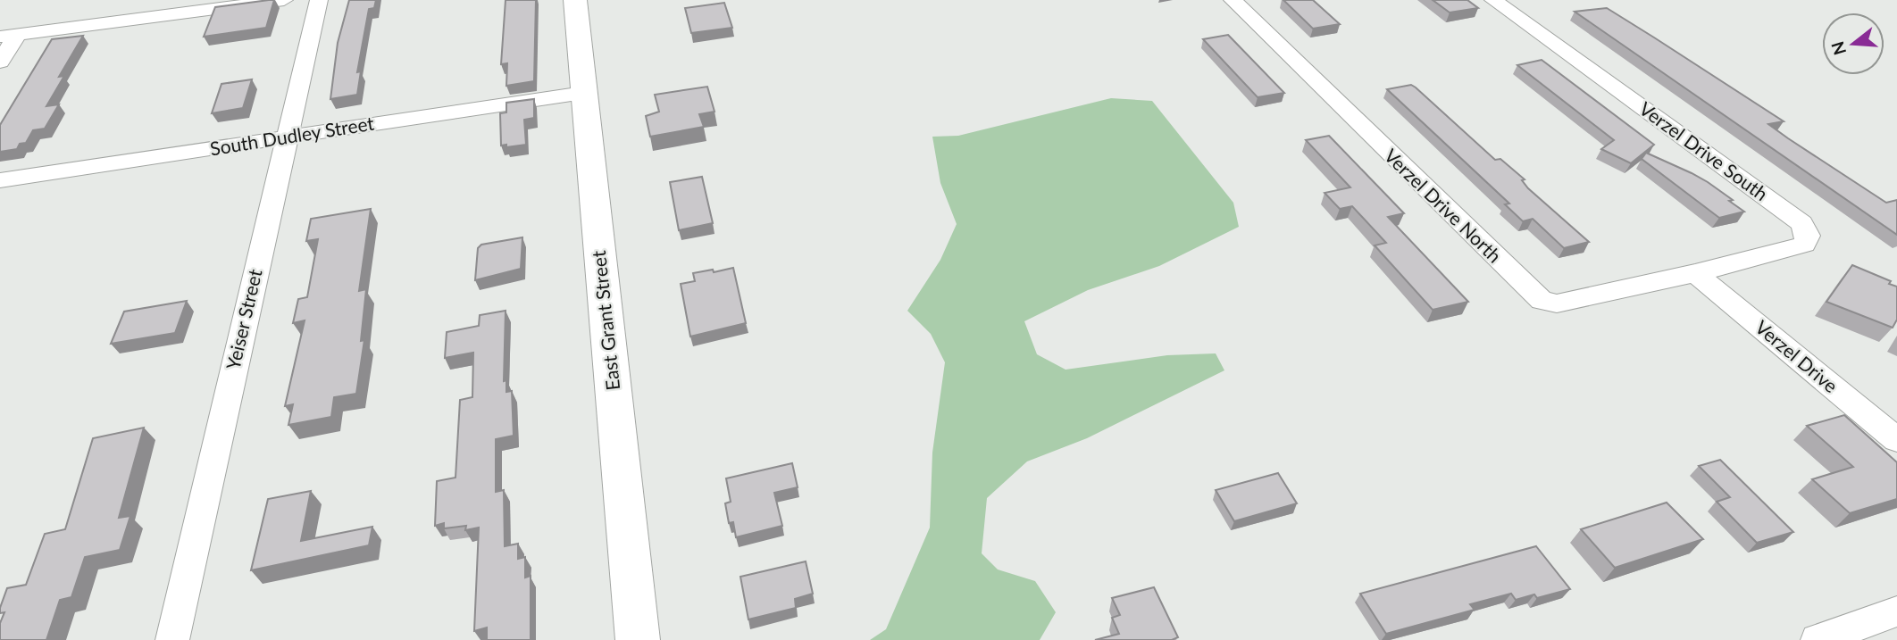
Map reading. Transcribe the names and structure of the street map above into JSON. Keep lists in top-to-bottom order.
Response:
{
  "streets": {
    "main road": ["East Grant Street"],
    "street": [
      "South Dudley Street",
      "Verzel Drive South",
      "Verzel Drive North",
      "Yeiser Street",
      "Verzel Drive"
    ]
  },
  "crossings": [
    ["South Dudley Street", "Yeiser Street"],
    ["South Dudley Street", "East Grant Street"],
    ["Verzel Drive South", "Verzel Drive North"],
    ["Verzel Drive South", "Verzel Drive"],
    ["Verzel Drive North", "Verzel Drive"]
  ],
  "north": "left"
}
